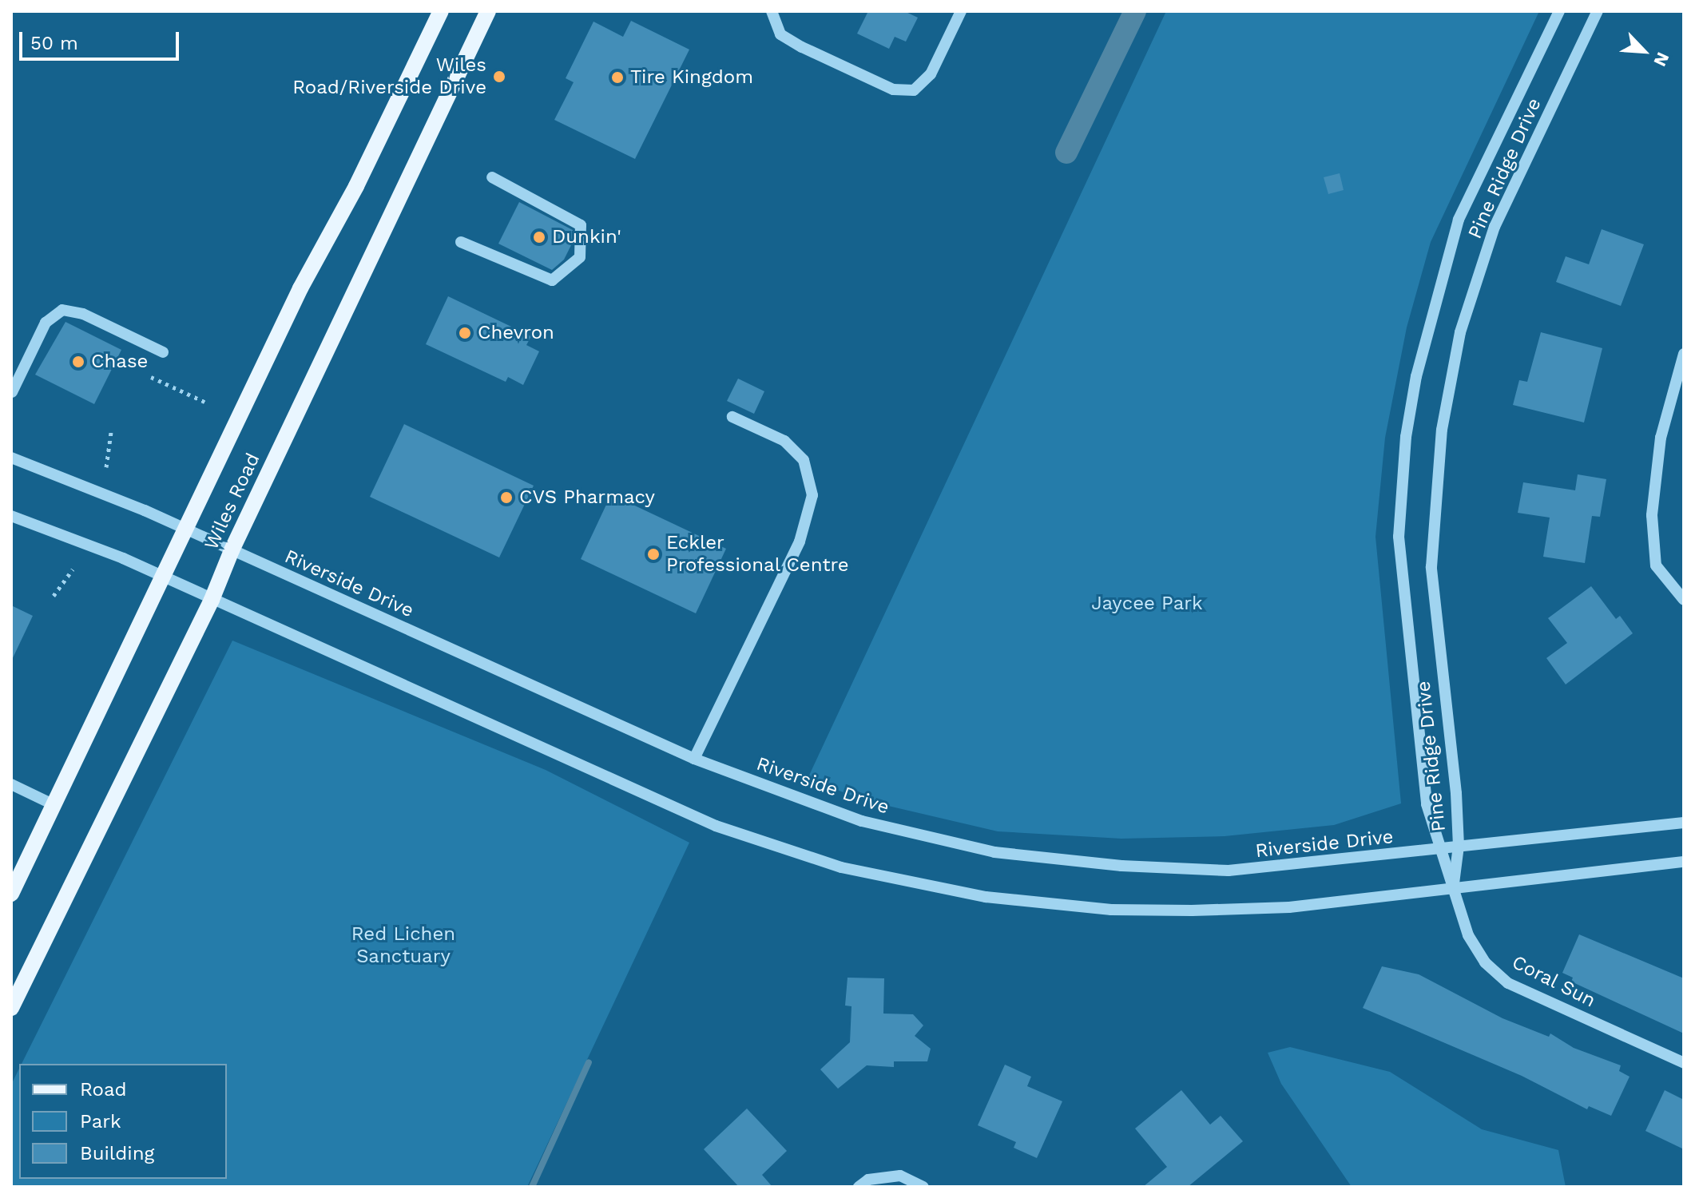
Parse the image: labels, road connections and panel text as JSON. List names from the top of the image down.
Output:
{
  "streets": {
    "main road": ["Wiles Road"],
    "street": ["Pine Ridge Drive", "Riverside Drive", "Coral Sun"]
  },
  "crossings": [
    ["Pine Ridge Drive", "Riverside Drive"],
    ["Pine Ridge Drive", "Coral Sun"],
    ["Wiles Road", "Riverside Drive"]
  ],
  "parks": ["Jaycee Park", "Red Lichen Sanctuary"],
  "places": [
    "Wiles Road/Riverside Drive",
    "Tire Kingdom",
    "Dunkin'",
    "Chevron",
    "Chase",
    "CVS Pharmacy",
    "Eckler Professional Centre"
  ],
  "legend": ["Road", "Park", "Building"],
  "scale_bar": "50 m",
  "north": "bottom right"
}
